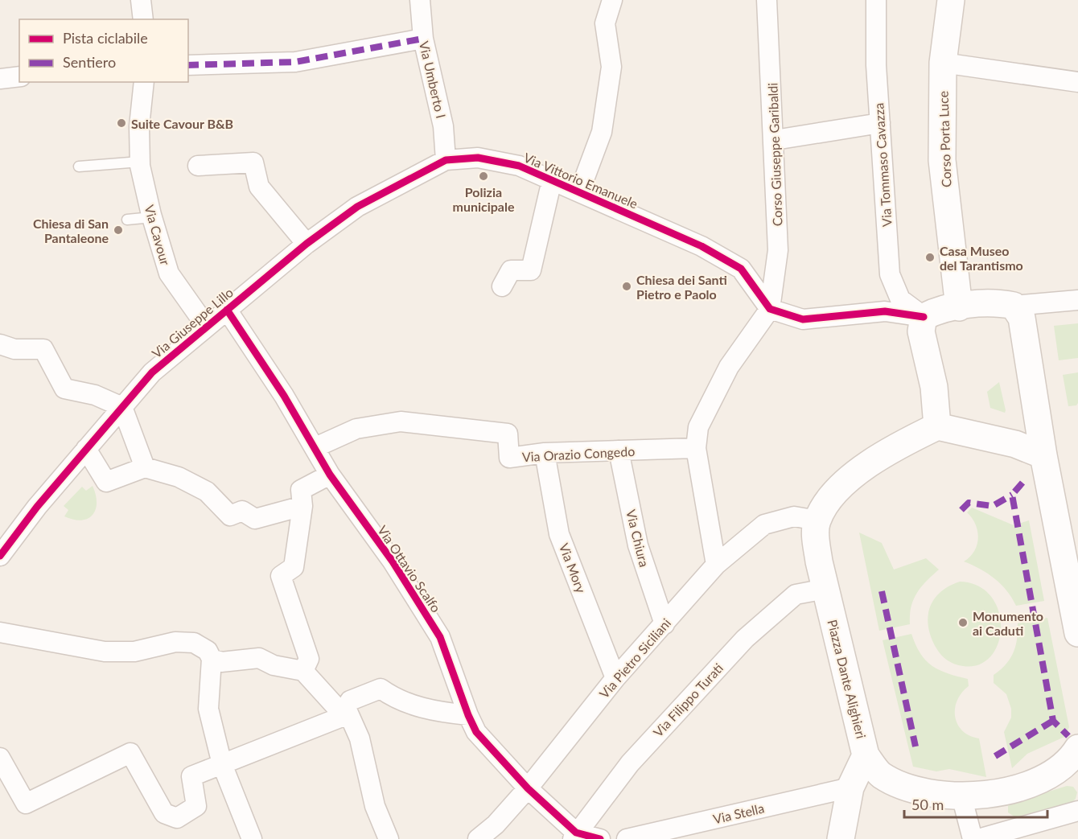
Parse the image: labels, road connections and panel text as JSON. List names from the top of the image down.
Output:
{
  "streets": {
    "main road": ["Corso Porta Luce", "Piazza Dante Alighieri"],
    "street": [
      "Via Umberto I",
      "Corso Giuseppe Garibaldi",
      "Via Tommaso Cavazza",
      "Via Vittorio Emanuele",
      "Via Cavour",
      "Via Giuseppe Lillo",
      "Via Orazio Congedo",
      "Via Chiura",
      "Via Mory",
      "Via Ottavio Scalfo",
      "Via Pietro Siciliani",
      "Via Filippo Turati",
      "Via Stella"
    ]
  },
  "crossings": [
    ["Via Umberto I", "Via Vittorio Emanuele"],
    ["Via Umberto I", "Via Giuseppe Lillo"],
    ["Corso Giuseppe Garibaldi", "Via Vittorio Emanuele"],
    ["Via Vittorio Emanuele", "Via Giuseppe Lillo"],
    ["Via Cavour", "Via Giuseppe Lillo"],
    ["Via Giuseppe Lillo", "Via Ottavio Scalfo"],
    ["Via Orazio Congedo", "Via Chiura"],
    ["Via Orazio Congedo", "Via Mory"],
    ["Via Orazio Congedo", "Via Ottavio Scalfo"],
    ["Via Chiura", "Via Pietro Siciliani"],
    ["Via Mory", "Via Pietro Siciliani"],
    ["Via Ottavio Scalfo", "Via Pietro Siciliani"],
    ["Via Ottavio Scalfo", "Via Filippo Turati"],
    ["Via Pietro Siciliani", "Piazza Dante Alighieri"],
    ["Piazza Dante Alighieri", "Via Filippo Turati"]
  ],
  "places": [
    "Suite Cavour B&B",
    "Polizia municipale",
    "Chiesa di San Pantaleone",
    "Casa Museo del Tarantismo",
    "Chiesa dei Santi Pietro e Paolo",
    "Monumento ai Caduti"
  ],
  "legend": ["Pista ciclabile", "Sentiero"],
  "scale_bar": "50 m"
}
